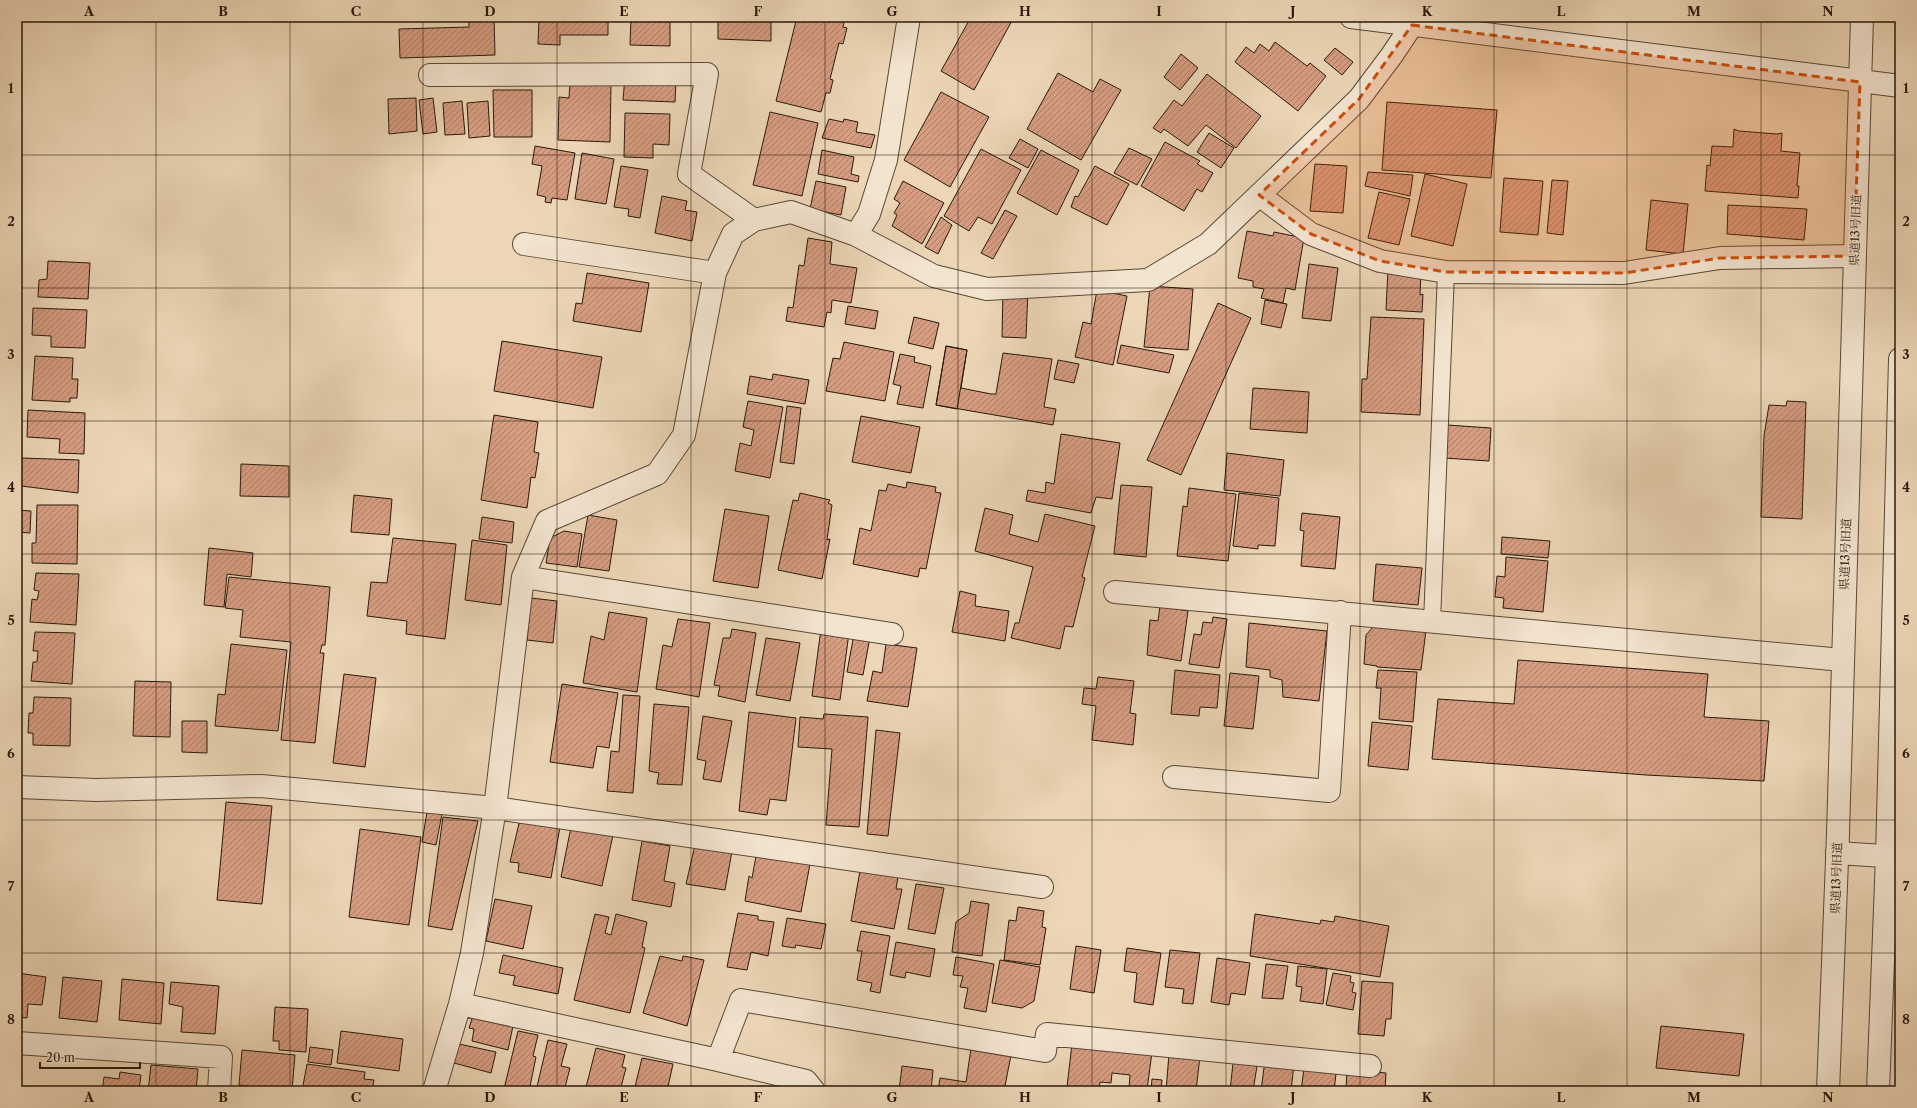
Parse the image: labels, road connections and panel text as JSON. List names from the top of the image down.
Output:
{
  "streets": {
    "street": ["県道13号旧道"]
  },
  "scale_bar": "20 m",
  "grid": {
    "columns": [
      "A",
      "B",
      "C",
      "D",
      "E",
      "F",
      "G",
      "H",
      "I",
      "J",
      "K",
      "L",
      "M",
      "N"
    ],
    "rows": [
      "1",
      "2",
      "3",
      "4",
      "5",
      "6",
      "7",
      "8"
    ]
  }
}
